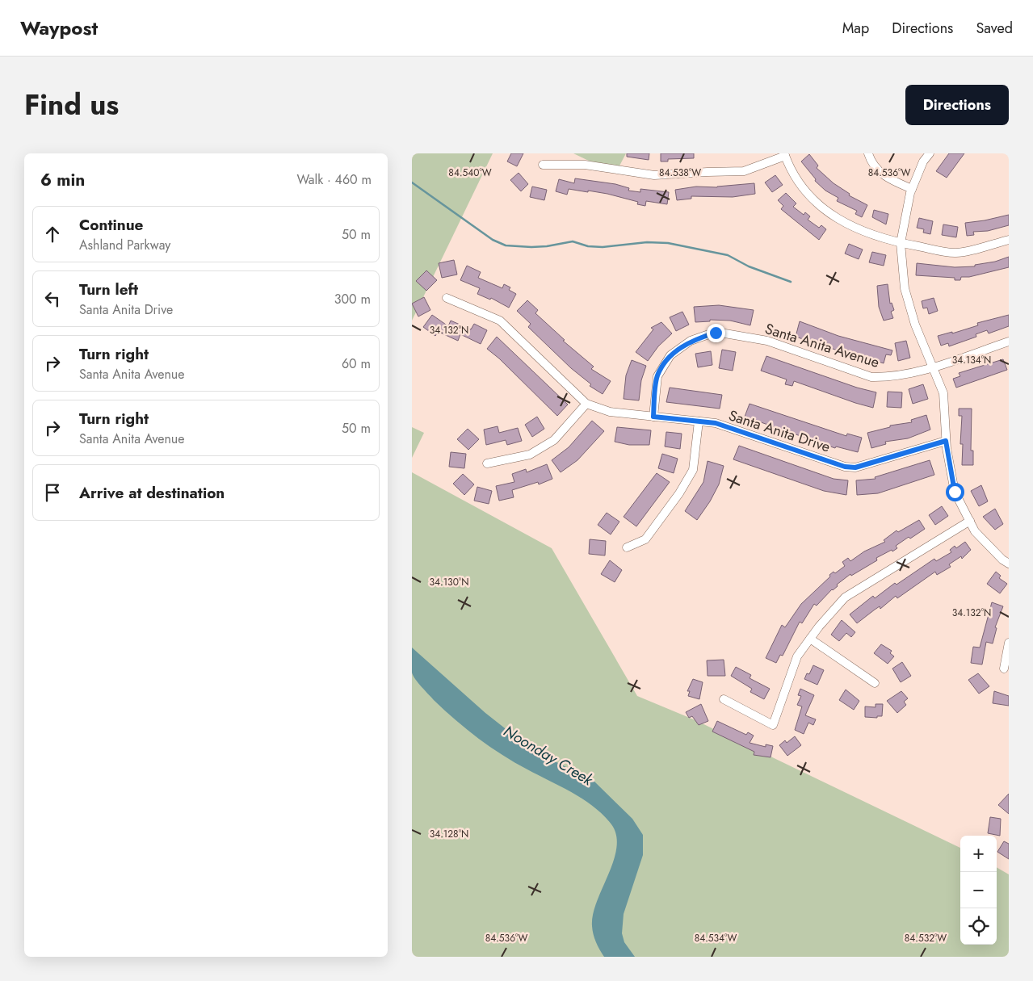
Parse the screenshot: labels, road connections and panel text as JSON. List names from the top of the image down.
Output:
{
  "streets": {
    "street": ["Santa Anita Avenue", "Santa Anita Drive"]
  },
  "crossings": [
    ["Santa Anita Avenue", "Santa Anita Drive"]
  ],
  "water": ["Noonday Creek"],
  "page": {
    "header": "Waypost",
    "nav": ["Map", "Directions", "Saved"],
    "title": "Find us",
    "buttons": "Directions",
    "heading": ["6 min", "Walk · 460 m"],
    "list": [
      ["Continue", "Ashland Parkway", "50 m"],
      ["Turn left", "Santa Anita Drive", "300 m"],
      ["Turn right", "Santa Anita Avenue", "60 m"],
      ["Turn right", "Santa Anita Avenue", "50 m"],
      "Arrive at destination"
    ],
    "map_buttons": ["+", "−"]
  },
  "coordinates": [
    "84.540°W",
    "84.538°W",
    "84.536°W",
    "34.132°N",
    "34.134°N",
    "34.130°N",
    "34.128°N",
    "84.534°W",
    "84.532°W"
  ]
}
